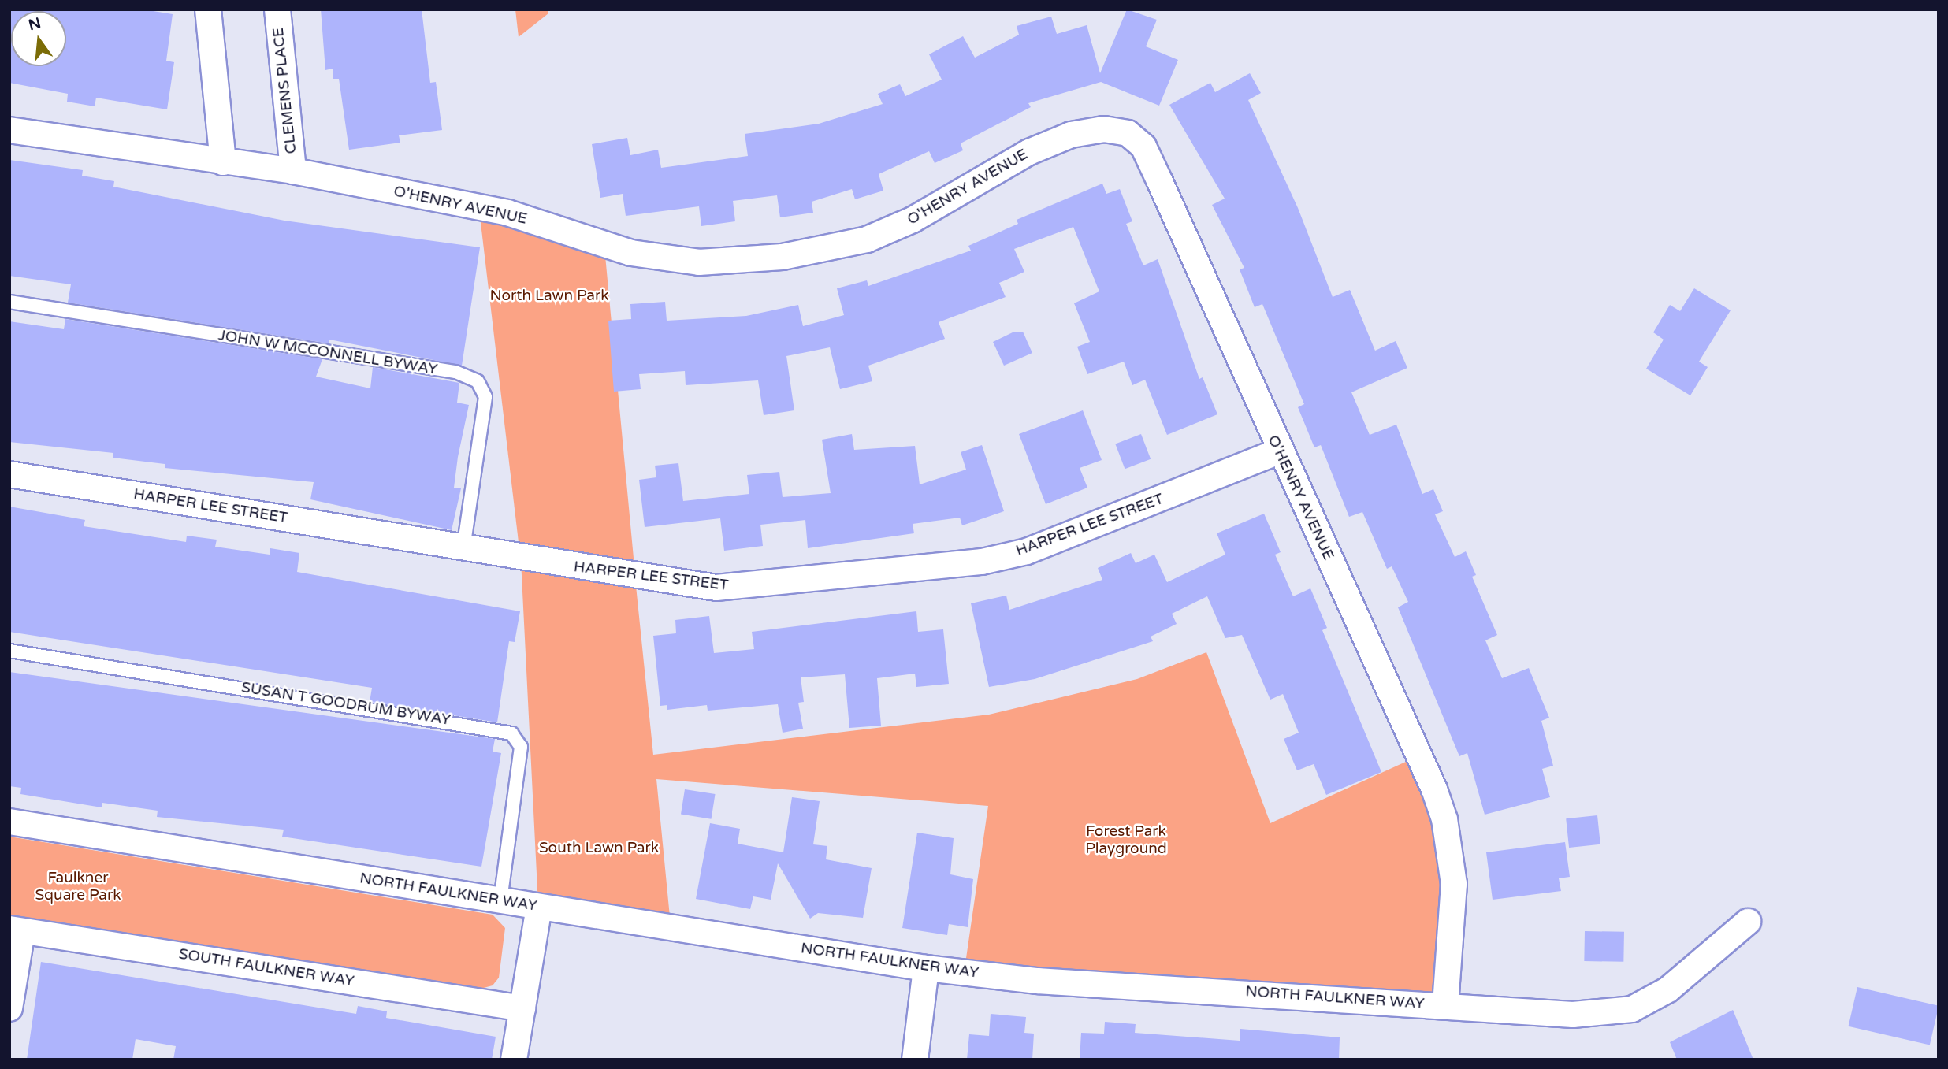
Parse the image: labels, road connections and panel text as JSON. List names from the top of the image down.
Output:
{
  "streets": {
    "street": [
      "CLEMENS PLACE",
      "O'HENRY AVENUE",
      "HARPER LEE STREET",
      "NORTH FAULKNER WAY",
      "SOUTH FAULKNER WAY"
    ],
    "lane": ["JOHN W MCCONNELL BYWAY", "SUSAN T GOODRUM BYWAY"]
  },
  "crossings": [
    ["CLEMENS PLACE", "O'HENRY AVENUE"],
    ["O'HENRY AVENUE", "HARPER LEE STREET"],
    ["O'HENRY AVENUE", "NORTH FAULKNER WAY"],
    ["JOHN W MCCONNELL BYWAY", "HARPER LEE STREET"],
    ["SUSAN T GOODRUM BYWAY", "NORTH FAULKNER WAY"]
  ],
  "parks": [
    "North Lawn Park",
    "Forest Park Playground",
    "South Lawn Park",
    "Faulkner Square Park"
  ],
  "north": "top"
}
